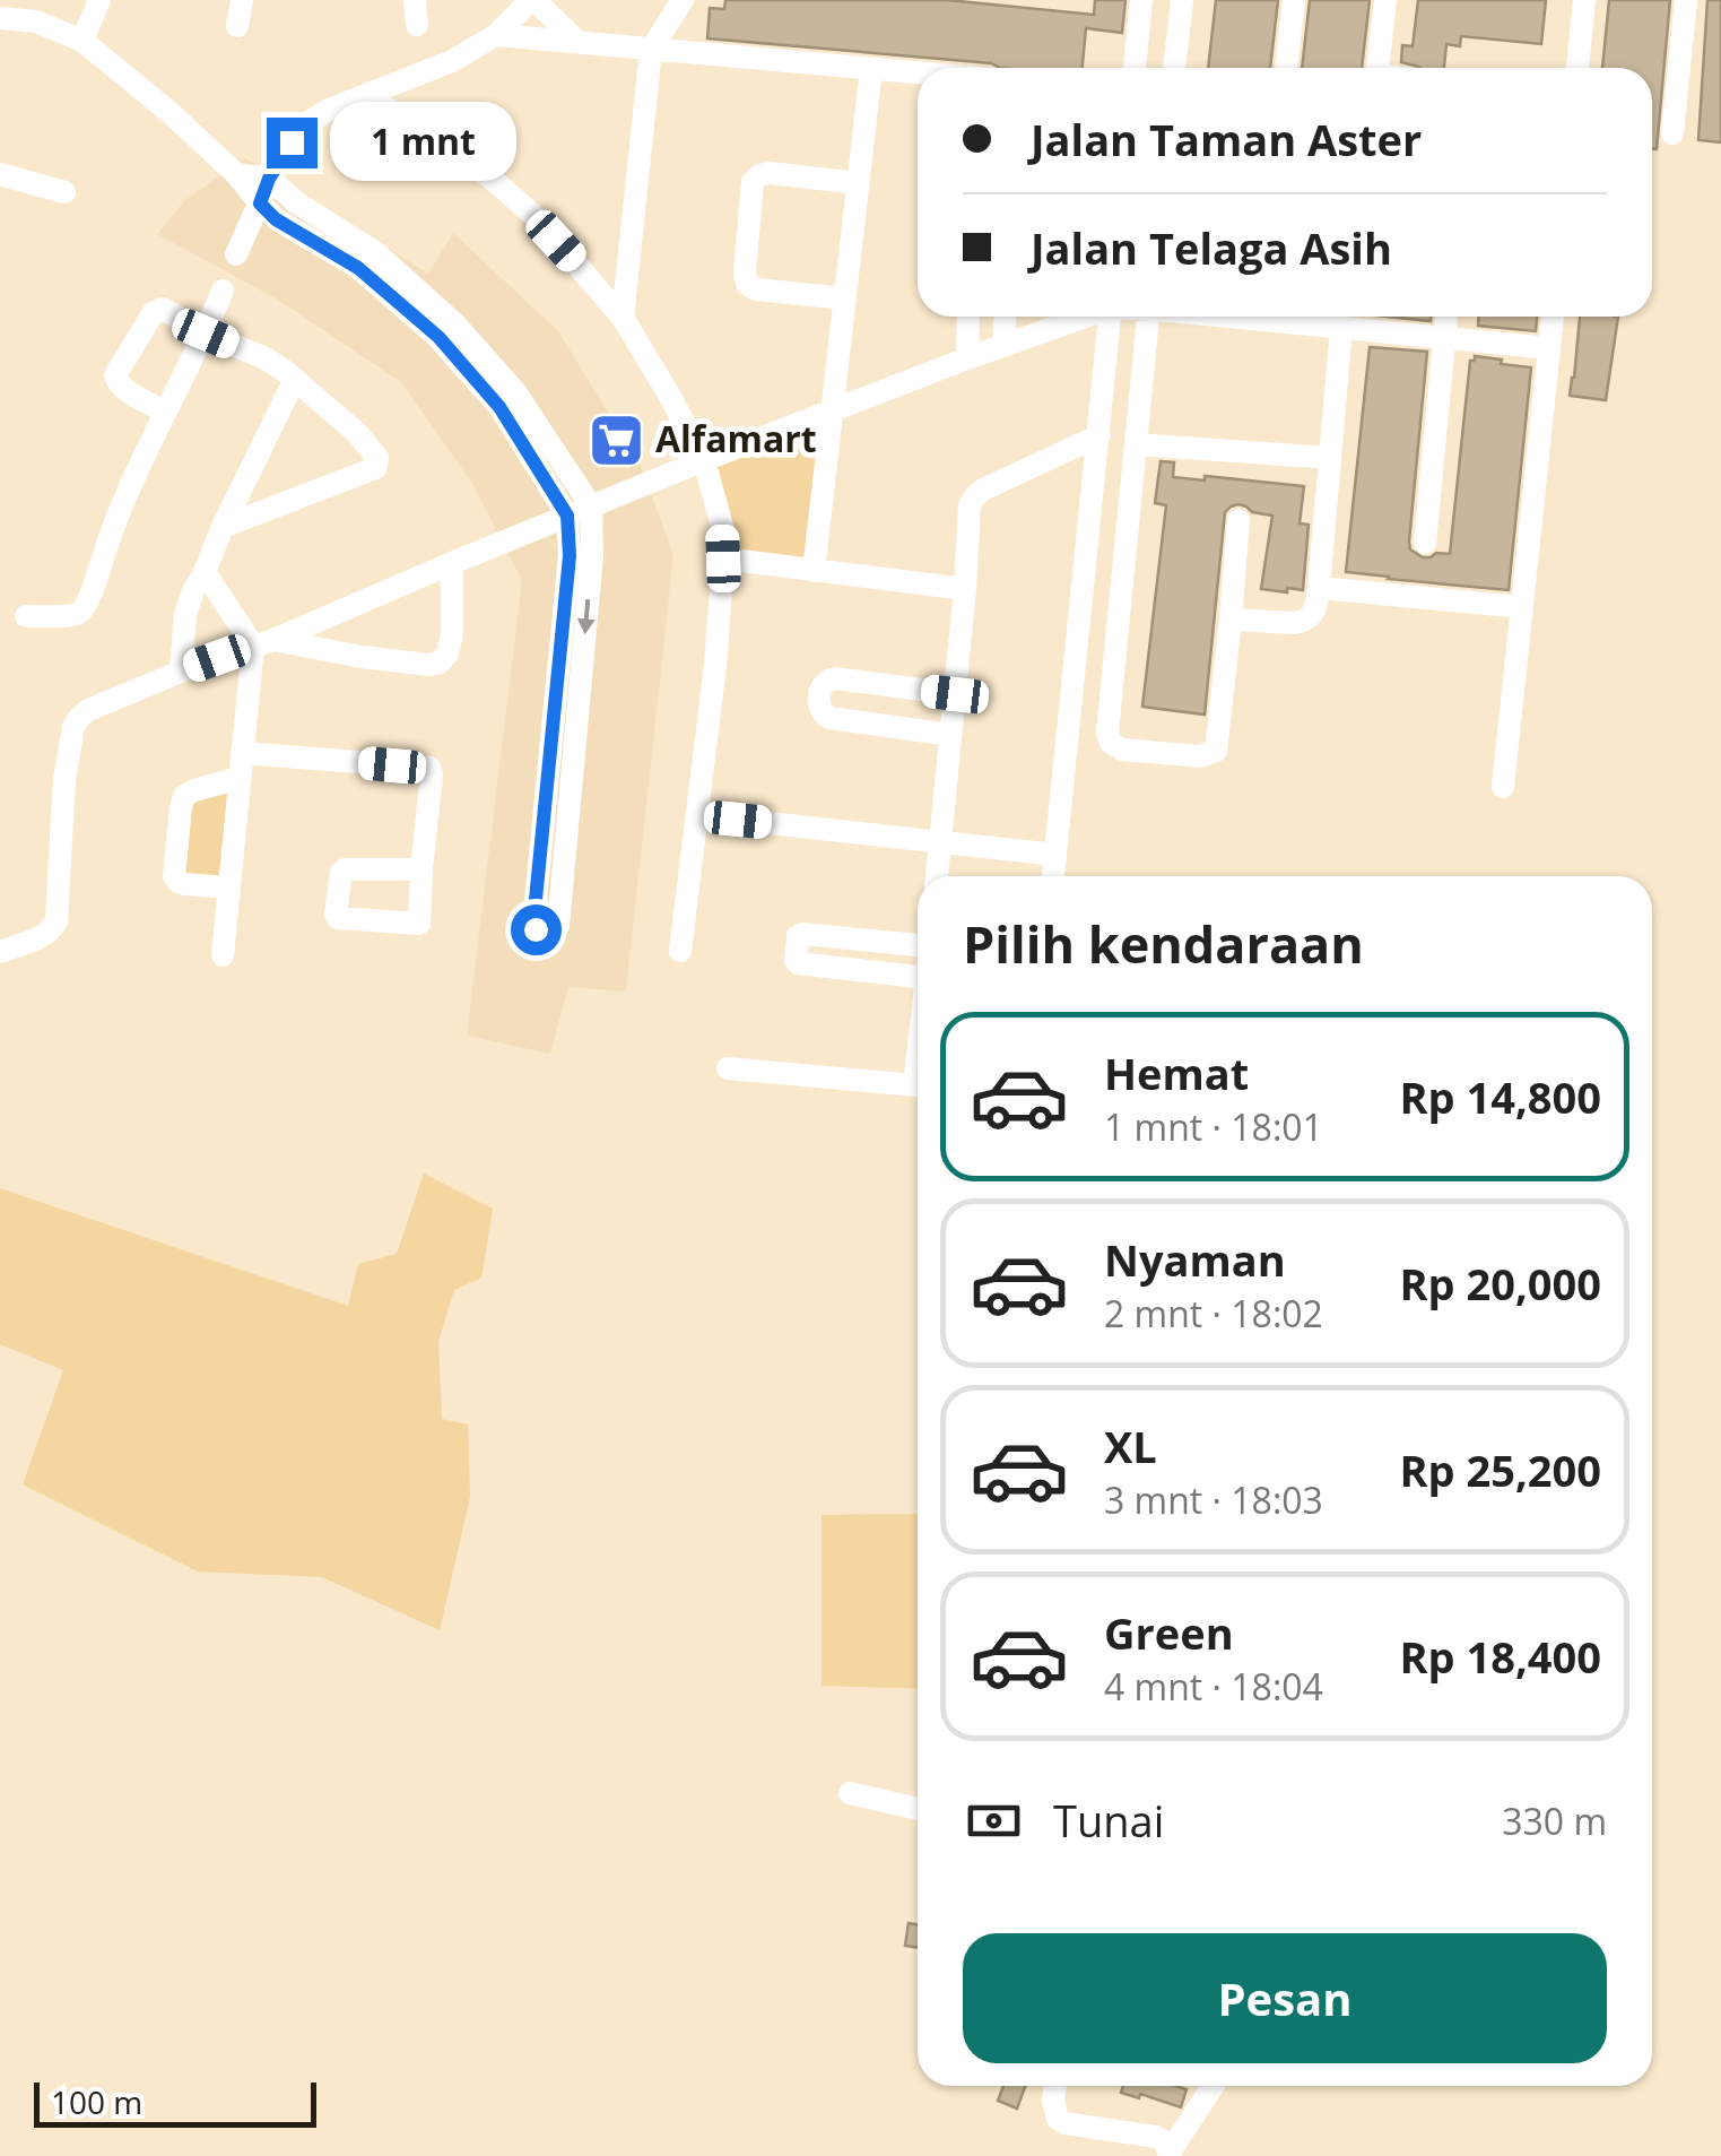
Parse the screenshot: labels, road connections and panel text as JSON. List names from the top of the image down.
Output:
{
  "places": {
    "supermarket": ["Alfamart"]
  },
  "scale_bar": "100 m",
  "page": {
    "banner": ["Jalan Taman Aster", "Jalan Telaga Asih"],
    "bubble": "1 mnt",
    "heading": "Pilih kendaraan",
    "list": [
      {
        "name": "Hemat",
        "note": "1 mnt · 18:01",
        "value": "Rp 14,800"
      },
      {
        "name": "Nyaman",
        "note": "2 mnt · 18:02",
        "value": "Rp 20,000"
      },
      {
        "name": "XL",
        "note": "3 mnt · 18:03",
        "value": "Rp 25,200"
      },
      {
        "name": "Green",
        "note": "4 mnt · 18:04",
        "value": "Rp 18,400"
      }
    ],
    "pay": ["Tunai", "330 m"],
    "buttons": "Pesan",
    "scale": "100 m"
  }
}
